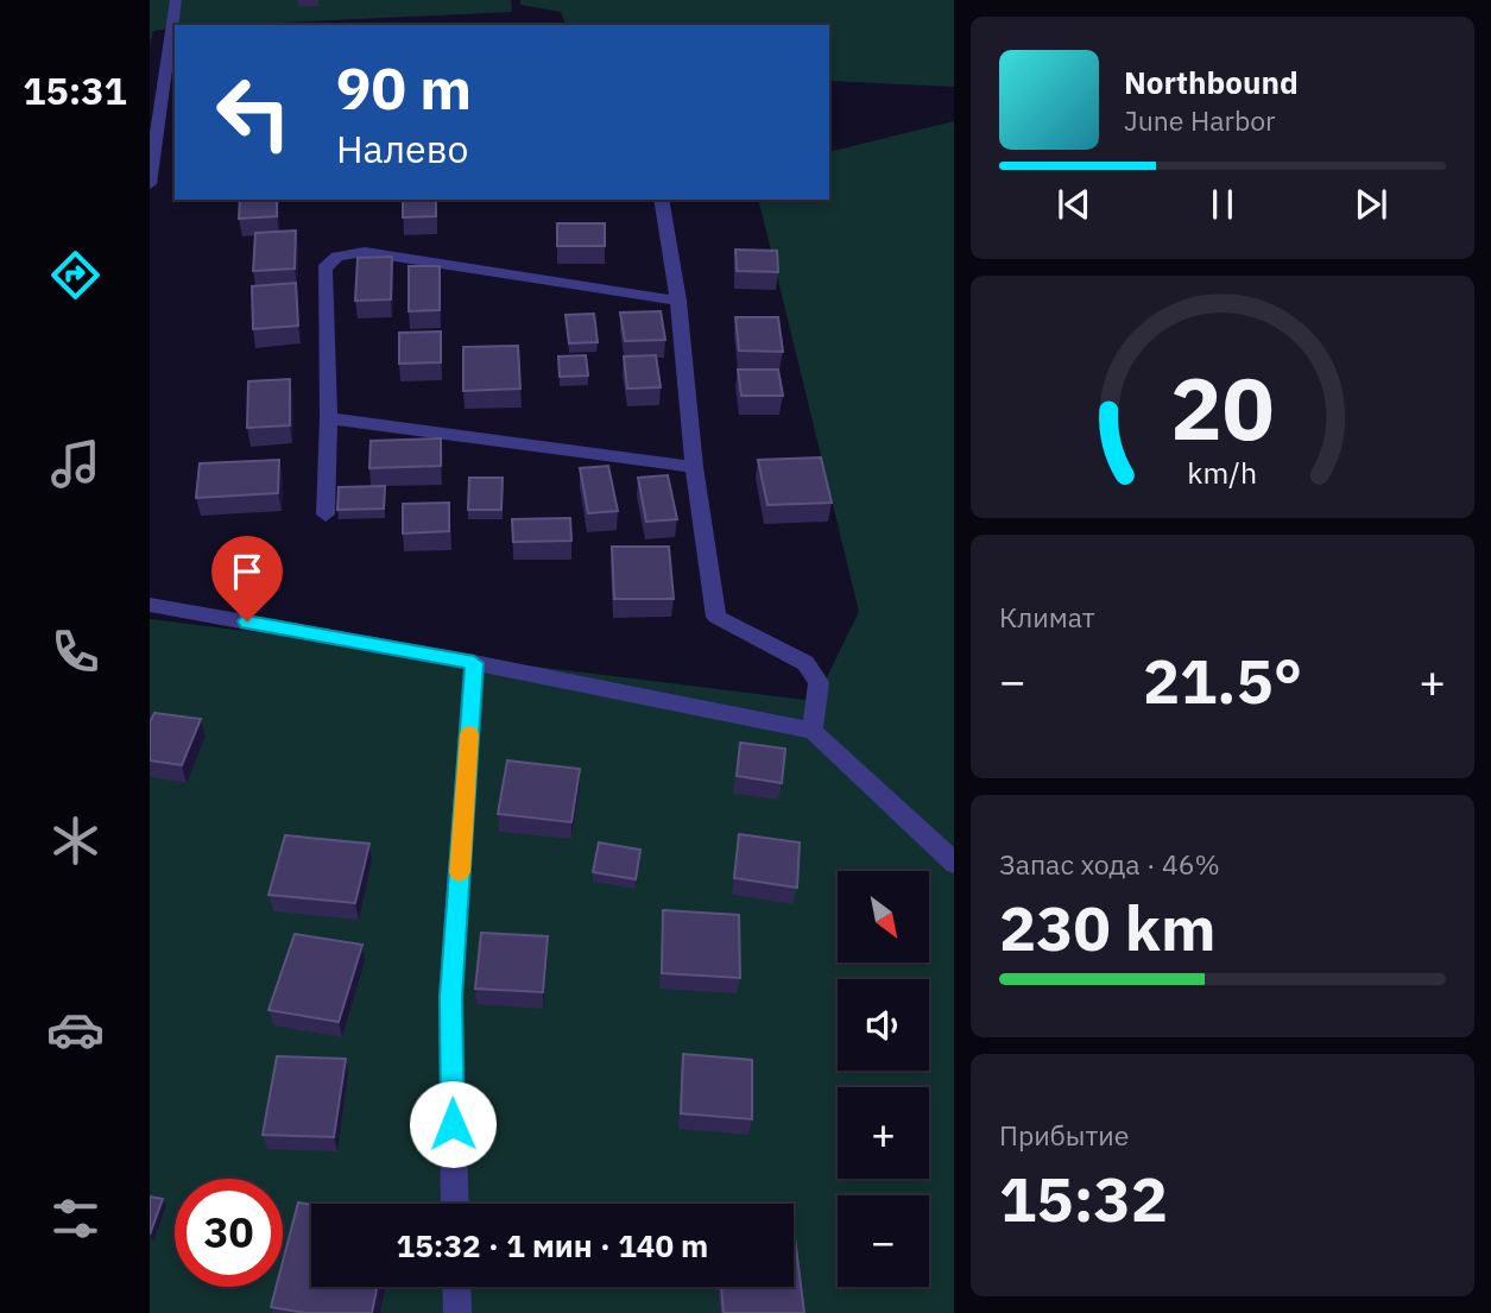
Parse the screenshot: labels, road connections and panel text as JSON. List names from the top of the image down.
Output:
{
  "north": "bottom right",
  "page": {
    "tabs": "15:31",
    "turn": ["90 m", "Налево"],
    "song": ["Northbound", "June Harbor"],
    "tile": [
      "Климат",
      ["Запас хода · 46%", "230 km"],
      ["Прибытие", "15:32"]
    ],
    "heat": ["−", "21.5°", "+"],
    "map_buttons": ["+", "−"],
    "limit": "30",
    "trip": "15:32 · 1 мин · 140 m",
    "gauge": ["20", "km/h"]
  }
}
